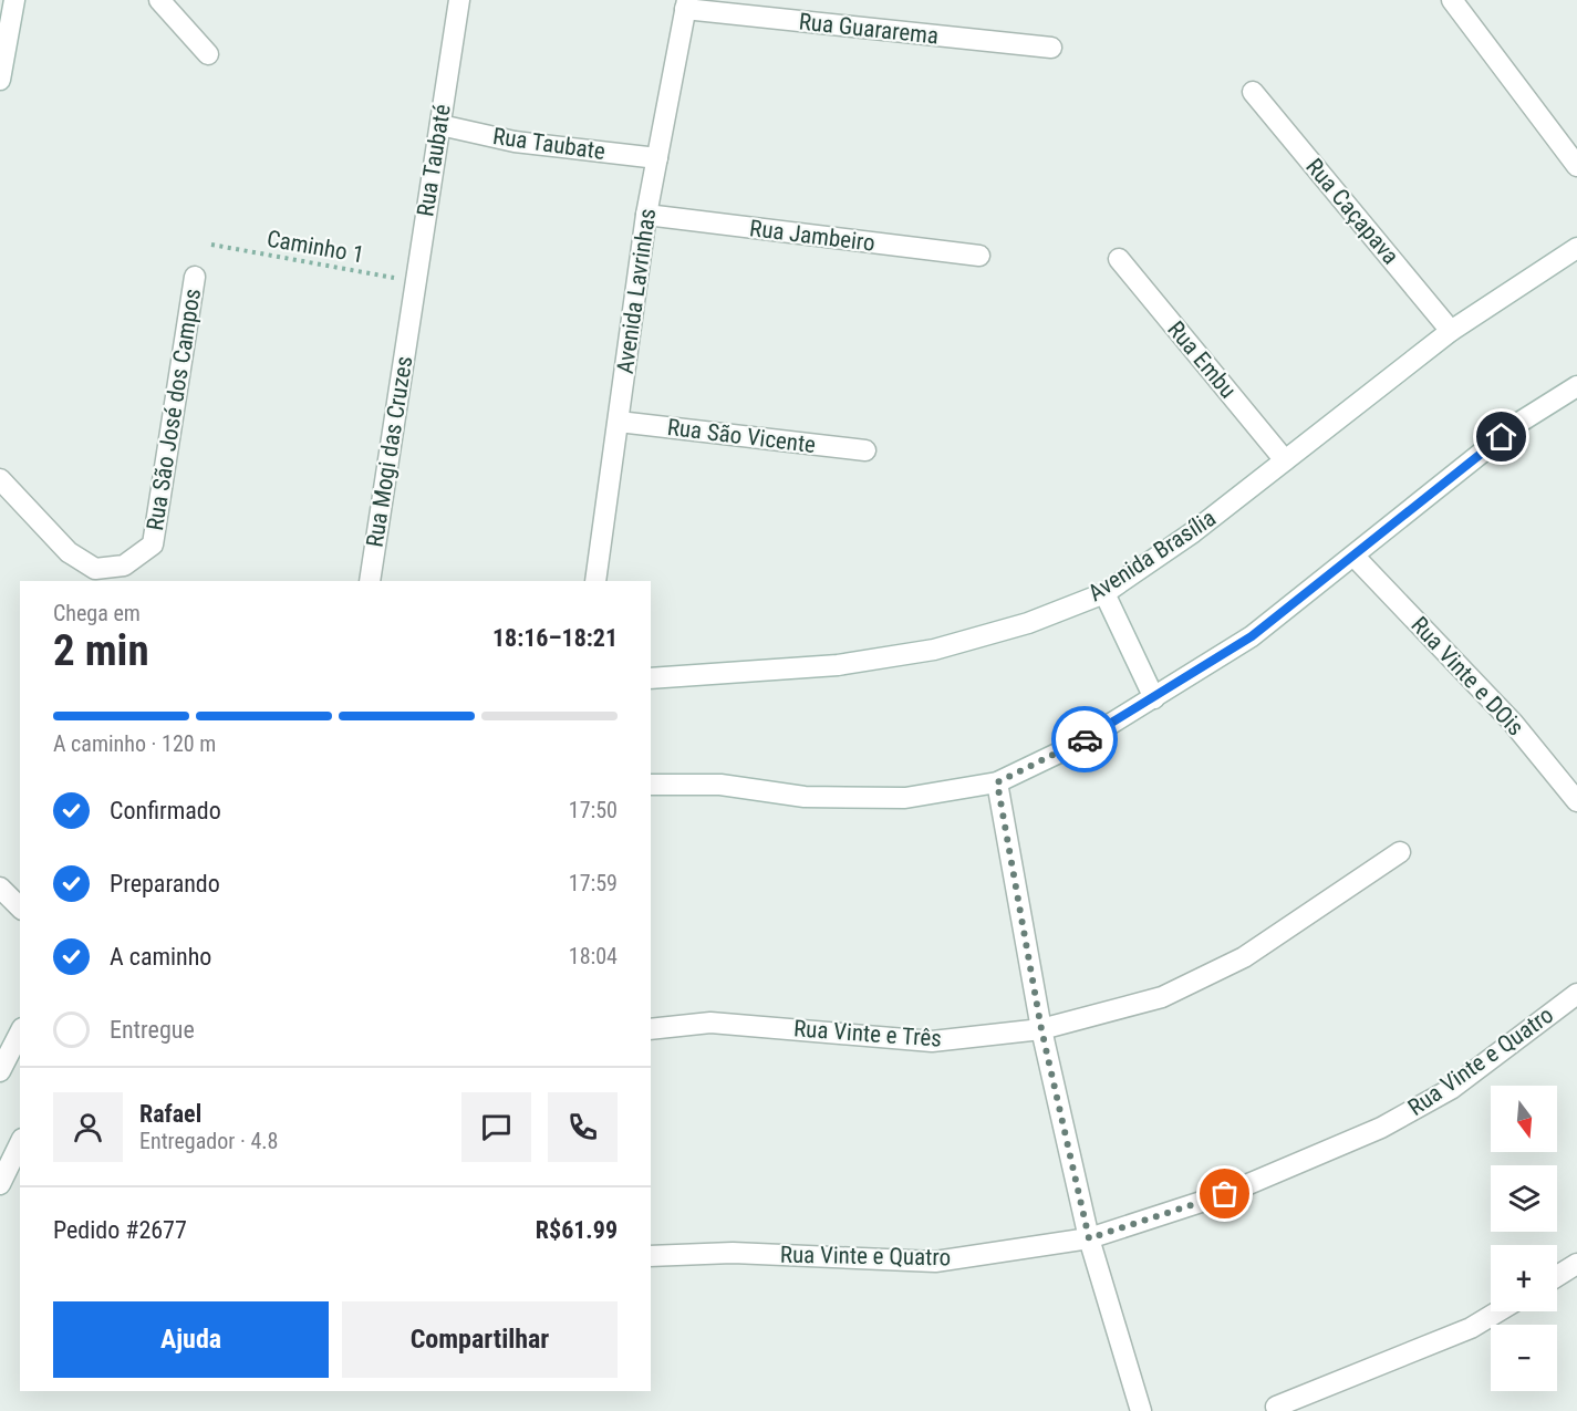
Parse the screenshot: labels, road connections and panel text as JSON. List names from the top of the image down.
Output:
{
  "streets": {
    "street": [
      "Rua Guararema",
      "Rua Taubate",
      "Rua Taubaté",
      "Rua Caçapava",
      "Rua Jambeiro",
      "Avenida Lavrinhas",
      "Rua Embu",
      "Rua São José dos Campos",
      "Rua São Vicente",
      "Rua Mogi das Cruzes",
      "Avenida Brasília",
      "Rua Vinte e DOis",
      "Rua Vinte e Três",
      "Rua Vinte e Quatro"
    ],
    "path": ["Caminho 1"]
  },
  "crossings": [
    ["Rua Guararema", "Avenida Lavrinhas"],
    ["Rua Taubate", "Rua Taubaté"],
    ["Rua Taubate", "Avenida Lavrinhas"],
    ["Rua Taubaté", "Caminho 1"],
    ["Rua Taubaté", "Rua Mogi das Cruzes"],
    ["Rua Caçapava", "Avenida Brasília"],
    ["Rua Jambeiro", "Avenida Lavrinhas"],
    ["Avenida Lavrinhas", "Rua São Vicente"],
    ["Rua Embu", "Avenida Brasília"]
  ],
  "north": "bottom",
  "page": {
    "heading": ["2 min", "Chega em", "18:16–18:21"],
    "panel": [
      "Rafael",
      "Entregador · 4.8",
      "Pedido #2677",
      "R$61.99"
    ],
    "bar": "A caminho · 120 m",
    "list": [
      ["Confirmado", "17:50"],
      ["Preparando", "17:59"],
      ["A caminho", "18:04"],
      "Entregue"
    ],
    "map_buttons": ["+", "−"],
    "buttons": ["Ajuda", "Compartilhar"]
  }
}
